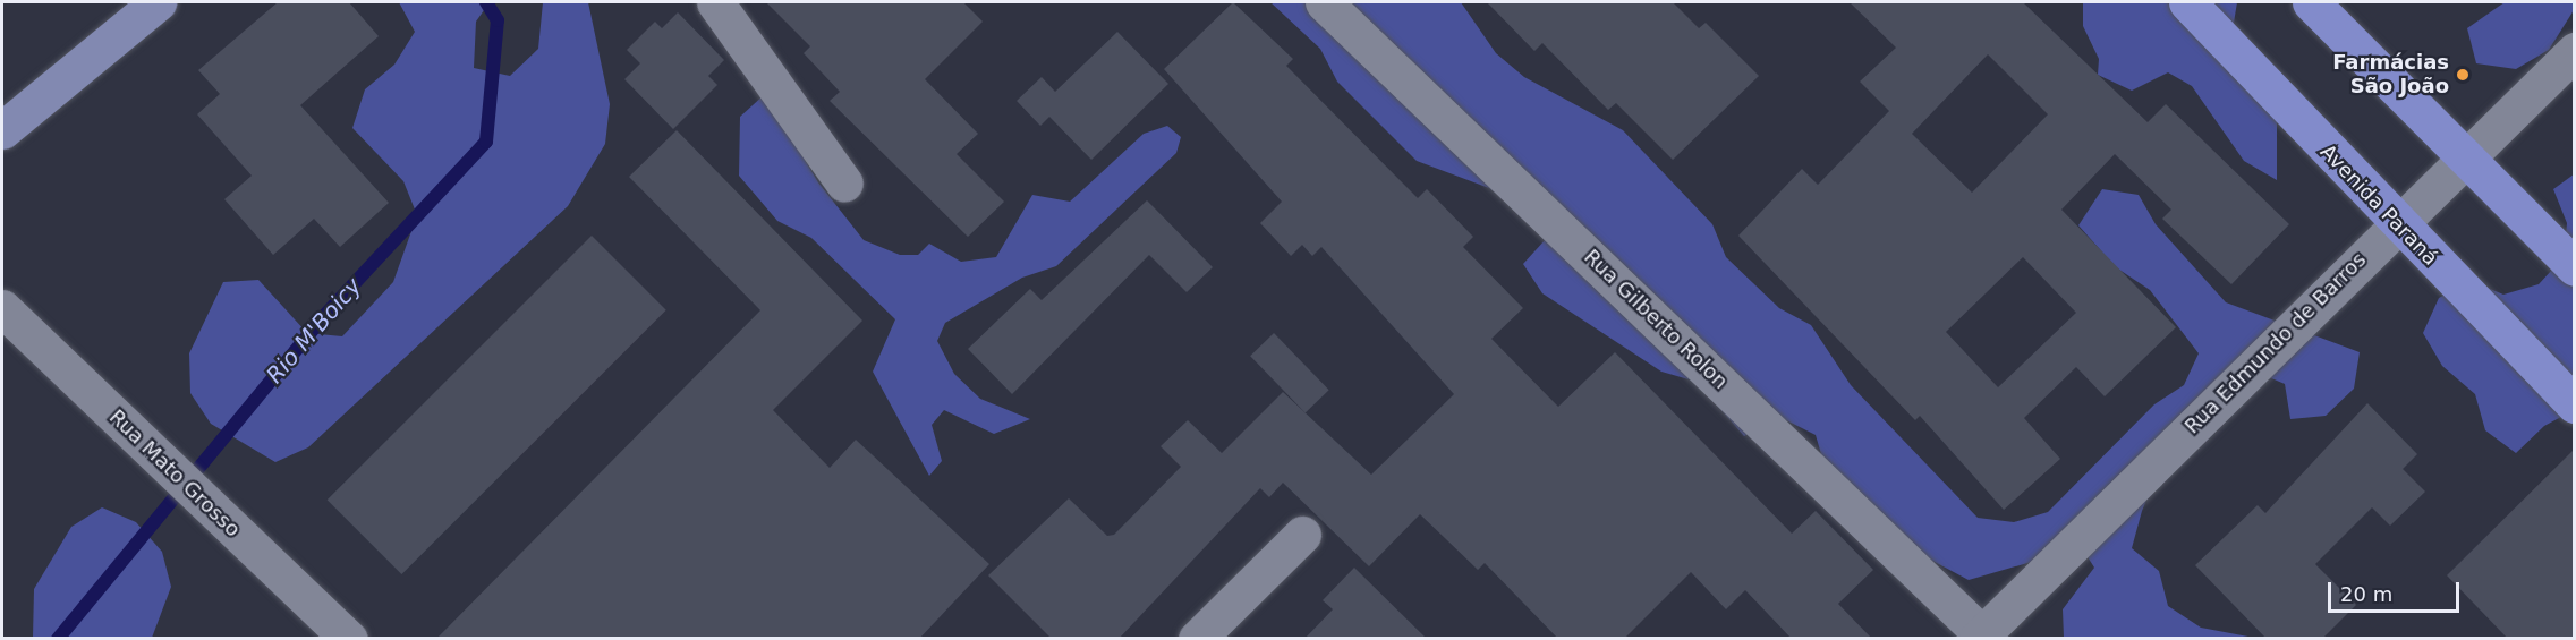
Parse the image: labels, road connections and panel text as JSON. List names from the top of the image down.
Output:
{
  "streets": {
    "main road": ["Avenida Paraná"],
    "street": ["Rua Gilberto Rolon", "Rua Edmundo de Barros", "Rua Mato Grosso"]
  },
  "crossings": [
    ["Avenida Paraná", "Rua Edmundo de Barros"],
    ["Rua Gilberto Rolon", "Rua Edmundo de Barros"]
  ],
  "water": ["Rio M'Boicy"],
  "places": ["Farmácias São João"],
  "scale_bar": "20 m"
}
